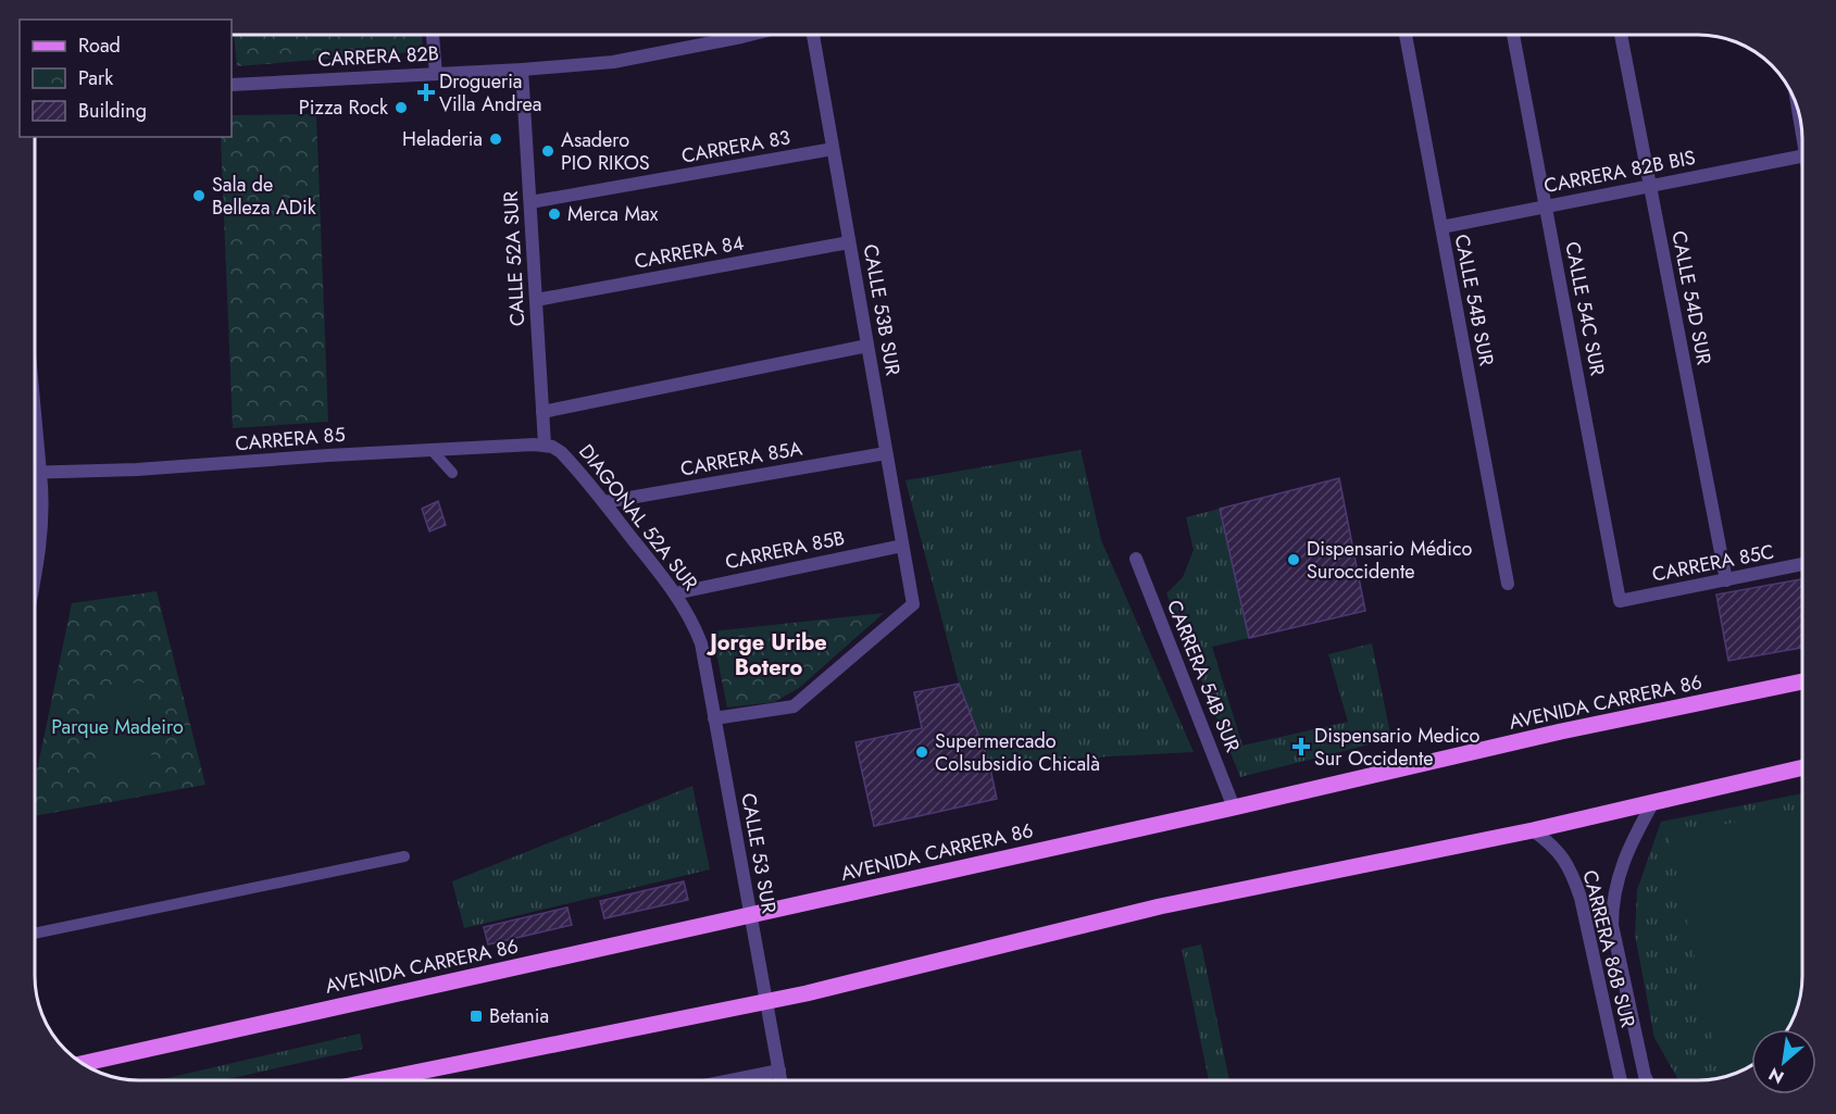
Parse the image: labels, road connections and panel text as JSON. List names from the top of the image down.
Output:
{
  "streets": {
    "main road": ["AVENIDA CARRERA 86"],
    "street": [
      "CARRERA 82B",
      "CARRERA 83",
      "CARRERA 82B BIS",
      "CARRERA 84",
      "CALLE 52A SUR",
      "CALLE 54D SUR",
      "CALLE 54B SUR",
      "CALLE 54C SUR",
      "CALLE 53B SUR",
      "CARRERA 85",
      "CARRERA 85A",
      "DIAGONAL 52A SUR",
      "CARRERA 85B",
      "CARRERA 85C",
      "CARRERA 54B SUR",
      "CALLE 53 SUR",
      "CARRERA 86B SUR"
    ]
  },
  "crossings": [
    ["CARRERA 82B", "CALLE 52A SUR"],
    ["CARRERA 83", "CALLE 52A SUR"],
    ["CARRERA 83", "CALLE 53B SUR"],
    ["CARRERA 82B BIS", "CALLE 54D SUR"],
    ["CARRERA 82B BIS", "CALLE 54B SUR"],
    ["CARRERA 82B BIS", "CALLE 54C SUR"],
    ["CARRERA 84", "CALLE 52A SUR"],
    ["CARRERA 84", "CALLE 53B SUR"],
    ["CALLE 52A SUR", "CARRERA 85"],
    ["CALLE 52A SUR", "DIAGONAL 52A SUR"],
    ["CALLE 54D SUR", "CARRERA 85C"],
    ["CALLE 54C SUR", "CARRERA 85C"],
    ["CALLE 53B SUR", "CARRERA 85A"],
    ["CALLE 53B SUR", "CARRERA 85B"],
    ["CALLE 53B SUR", "CALLE 53 SUR"],
    ["CARRERA 85", "DIAGONAL 52A SUR"],
    ["CARRERA 85A", "DIAGONAL 52A SUR"],
    ["DIAGONAL 52A SUR", "CARRERA 85B"],
    ["DIAGONAL 52A SUR", "CALLE 53 SUR"],
    ["CARRERA 54B SUR", "AVENIDA CARRERA 86"],
    ["AVENIDA CARRERA 86", "CALLE 53 SUR"]
  ],
  "districts": ["Jorge Uribe Botero"],
  "parks": ["Parque Madeiro"],
  "places": {
    "health": ["Drogueria Villa Andrea", "Dispensario Medico Sur Occidente"],
    "other": [
      "Pizza Rock",
      "Heladeria",
      "Asadero PIO RIKOS",
      "Sala de Belleza ADik",
      "Merca Max",
      "Dispensario Médico Suroccidente",
      "Supermercado Colsubsidio Chicalà"
    ],
    "transit": ["Betania"]
  },
  "legend": ["Road", "Park", "Building"],
  "north": "bottom left"
}
